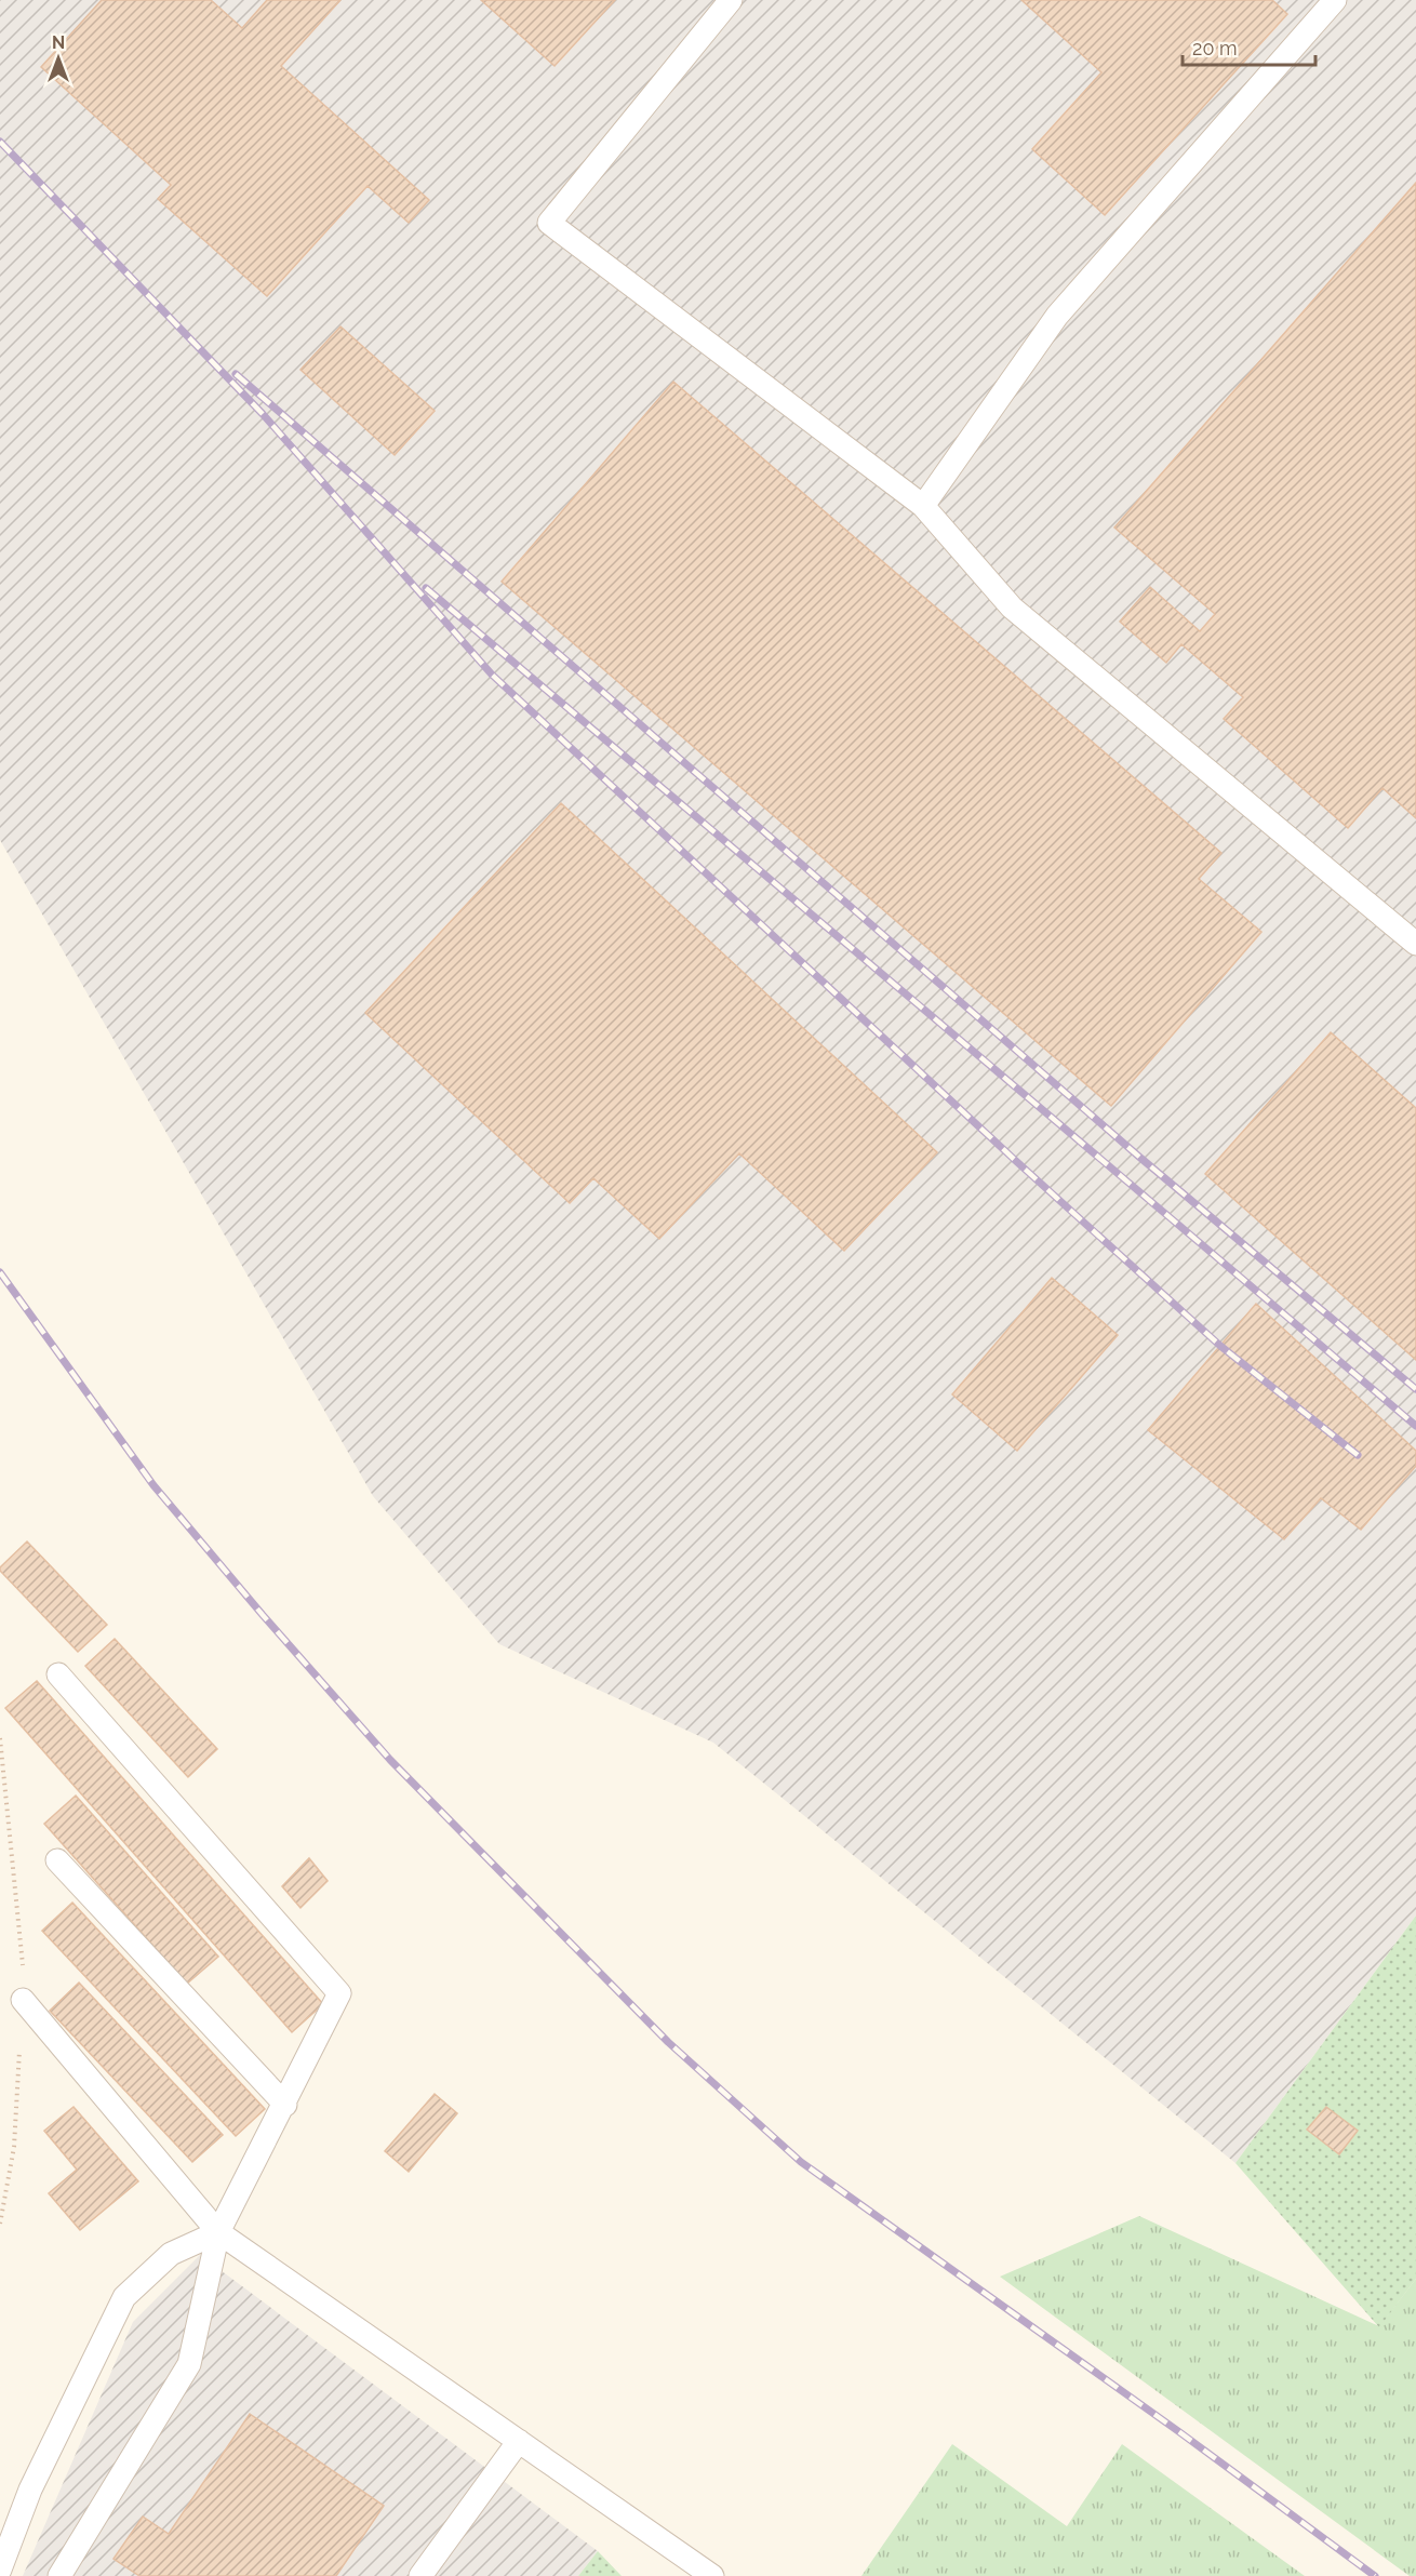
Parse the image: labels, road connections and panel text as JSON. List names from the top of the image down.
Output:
{
  "scale_bar": "20 m",
  "north": "top"
}
